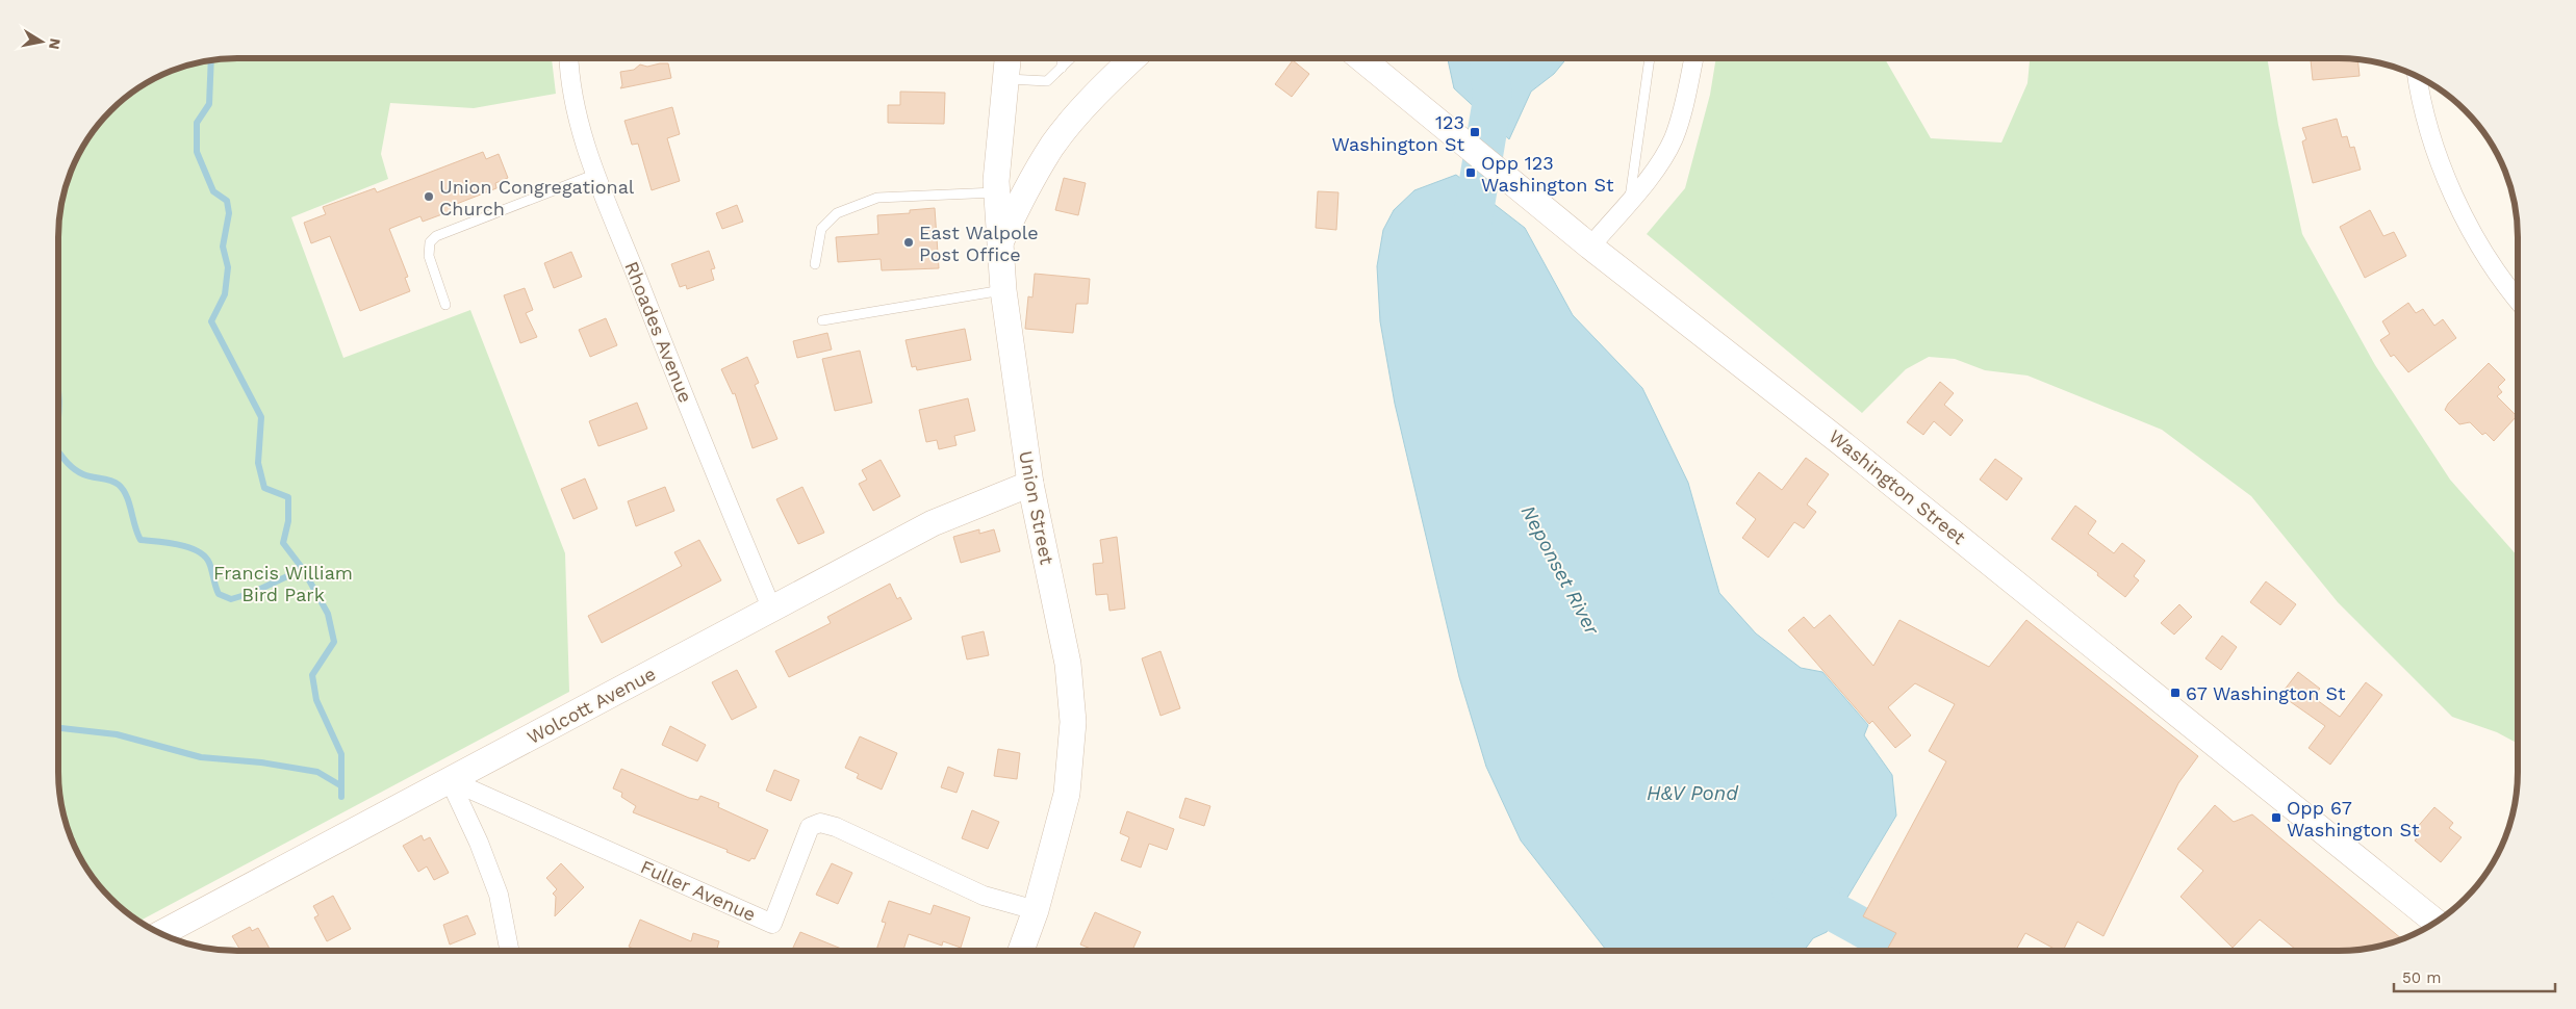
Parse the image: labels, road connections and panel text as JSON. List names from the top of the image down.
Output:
{
  "streets": {
    "main road": ["Washington Street", "Union Street", "Wolcott Avenue"],
    "street": ["Rhoades Avenue", "Fuller Avenue"]
  },
  "crossings": [
    ["Rhoades Avenue", "Wolcott Avenue"],
    ["Union Street", "Wolcott Avenue"],
    ["Union Street", "Fuller Avenue"],
    ["Wolcott Avenue", "Fuller Avenue"]
  ],
  "water": ["Neponset River", "H&V Pond"],
  "parks": ["Francis William Bird Park"],
  "places": {
    "transit": [
      "123 Washington St",
      "Opp 123 Washington St",
      "67 Washington St",
      "Opp 67 Washington St"
    ],
    "other": ["Union Congregational Church", "East Walpole Post Office"]
  },
  "scale_bar": "50 m",
  "north": "right"
}
